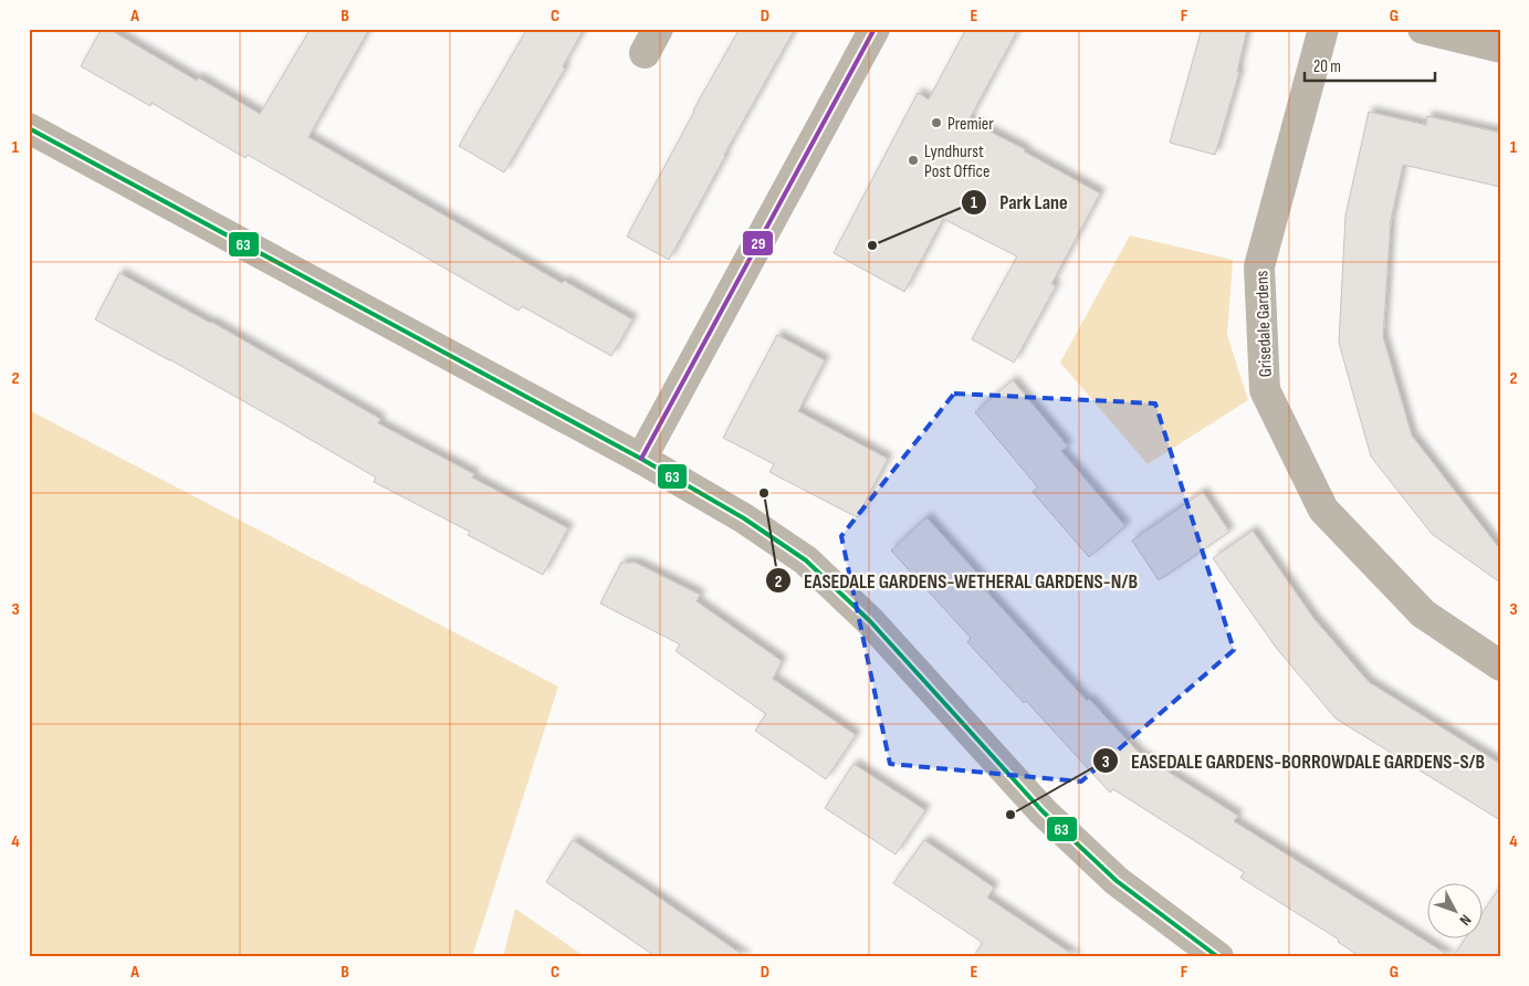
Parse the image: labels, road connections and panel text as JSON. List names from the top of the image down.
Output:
{
  "streets": {
    "street": ["Grisedale Gardens"]
  },
  "places": [
    "Premier",
    "Lyndhurst Post Office",
    "Park Lane",
    "EASEDALE GARDENS-WETHERAL GARDENS-N/B",
    "EASEDALE GARDENS-BORROWDALE GARDENS-S/B"
  ],
  "lines": ["transit line 29", "transit line 63"],
  "scale_bar": "20 m",
  "north": "bottom right",
  "grid": {
    "columns": [
      "A",
      "B",
      "C",
      "D",
      "E",
      "F",
      "G"
    ],
    "rows": [
      "1",
      "2",
      "3",
      "4"
    ]
  }
}
